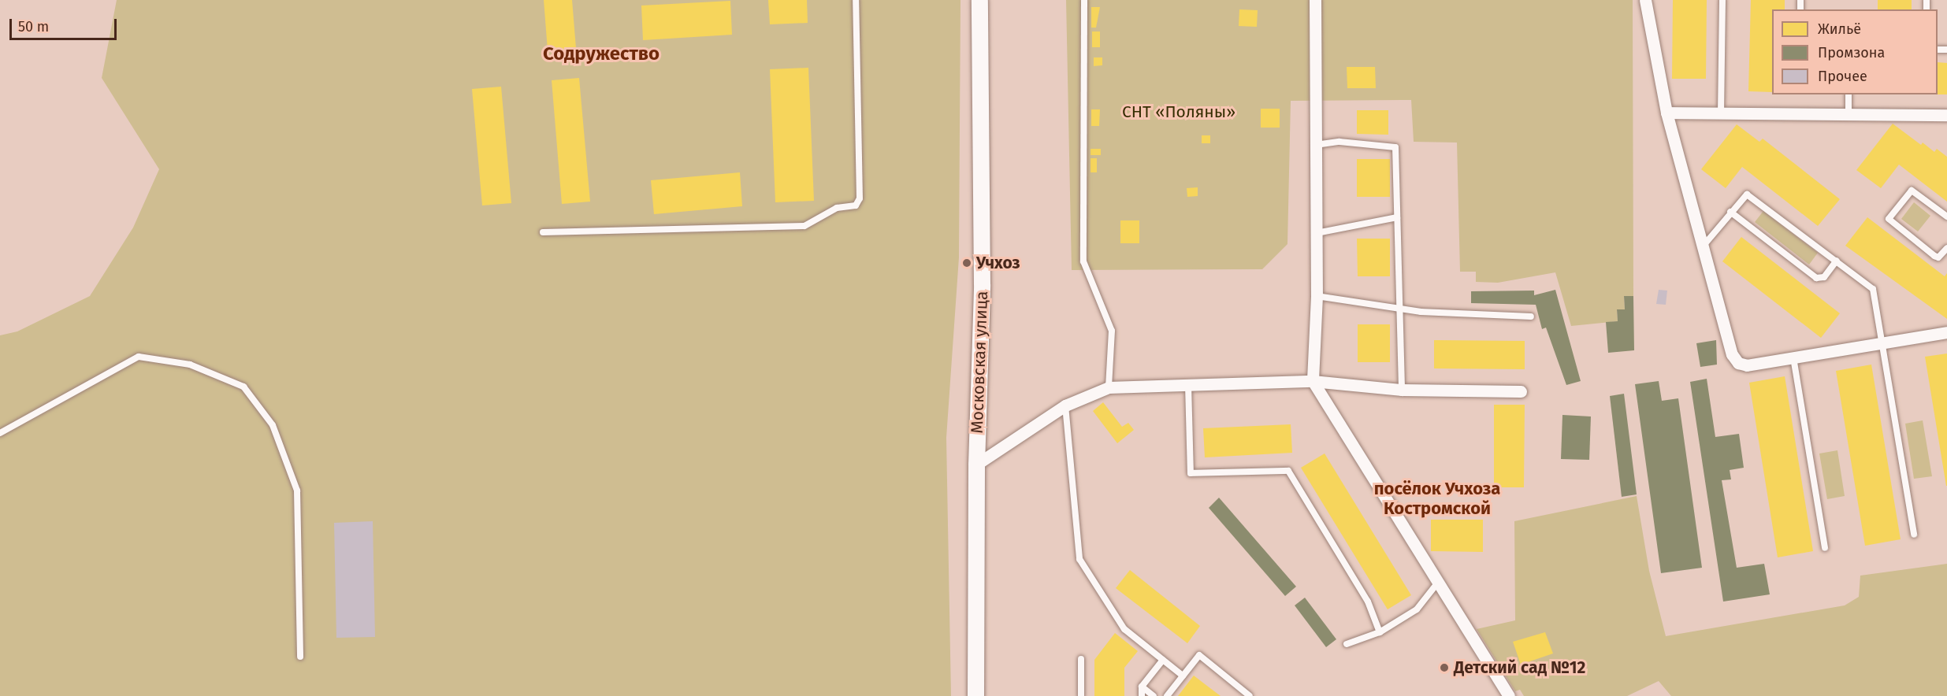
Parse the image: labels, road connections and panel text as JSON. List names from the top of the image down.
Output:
{
  "streets": {
    "main road": ["Московская улица"]
  },
  "districts": ["Содружество", "посёлок Учхоза Костромской"],
  "parks": ["СНТ «Поляны»"],
  "places": ["Учхоз", "Детский сад №12"],
  "legend": ["Жильё", "Промзона", "Прочее"],
  "scale_bar": "50 m"
}
